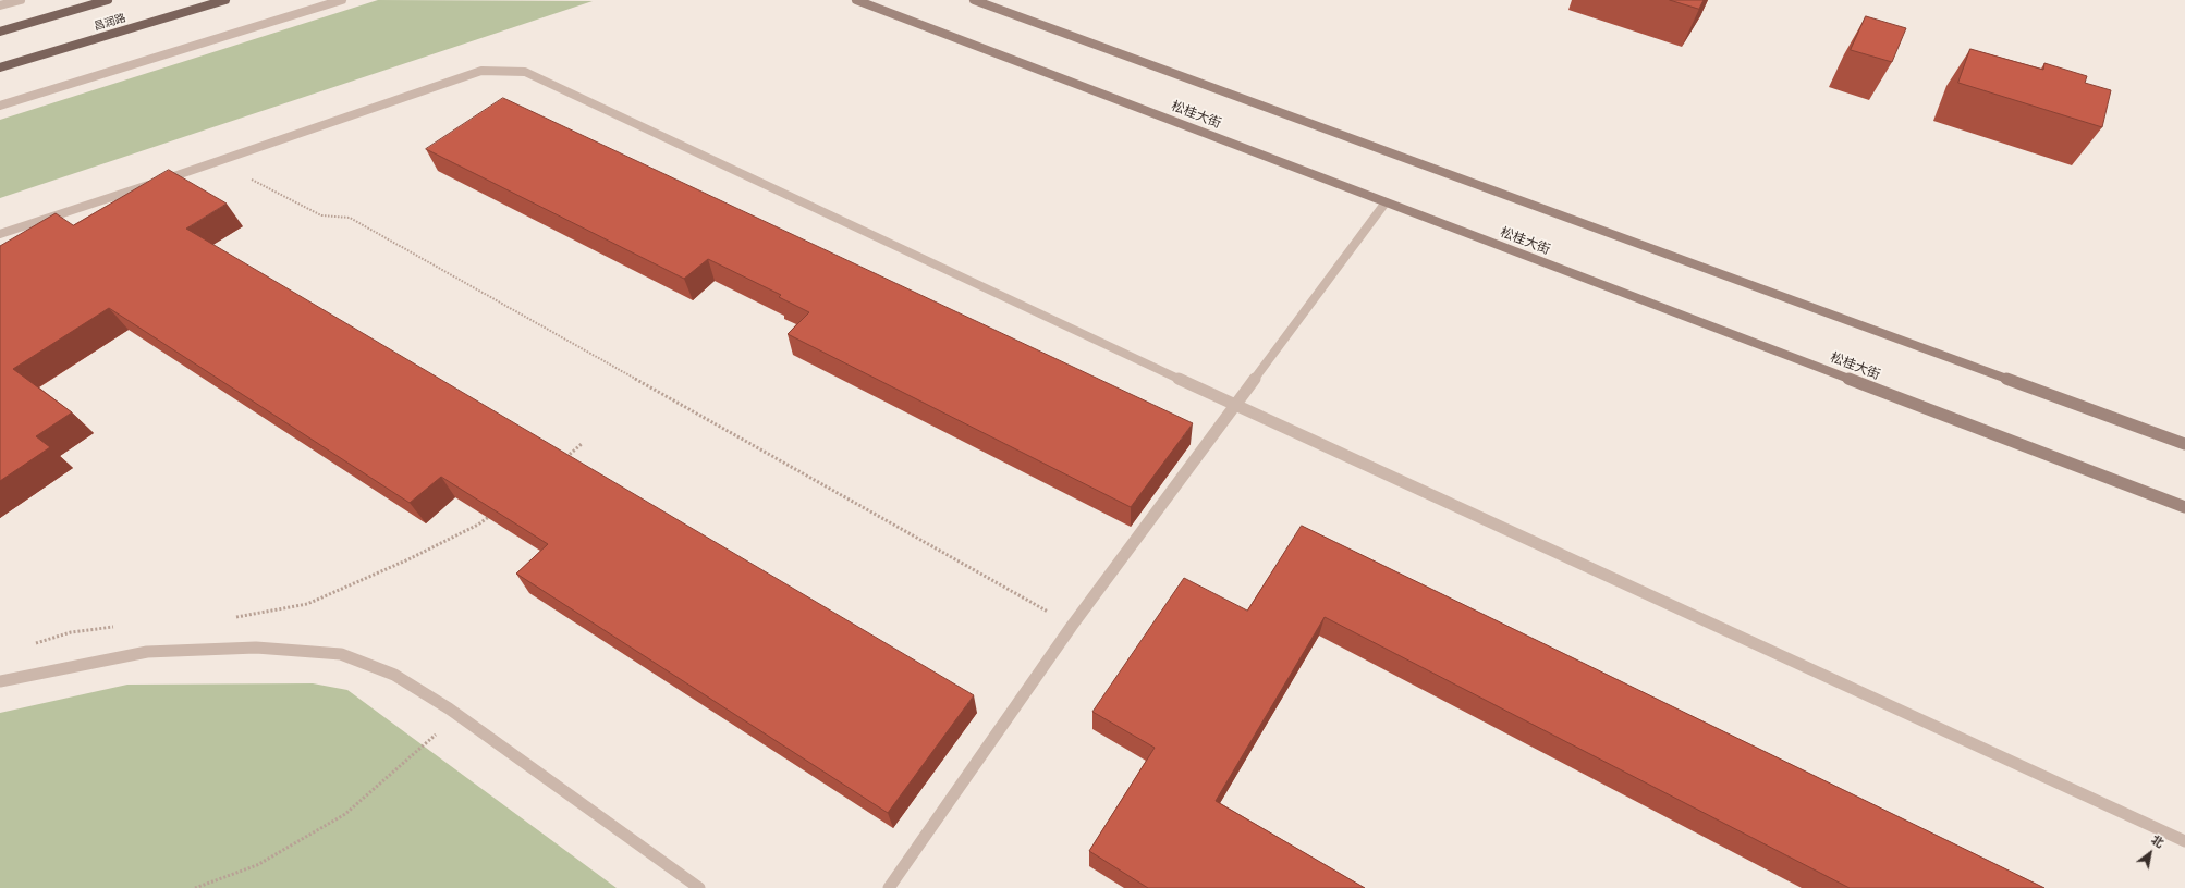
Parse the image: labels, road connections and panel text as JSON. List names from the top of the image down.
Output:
{
  "streets": {
    "main road": ["昌润路", "松桂大街"]
  },
  "north": "top right"
}
